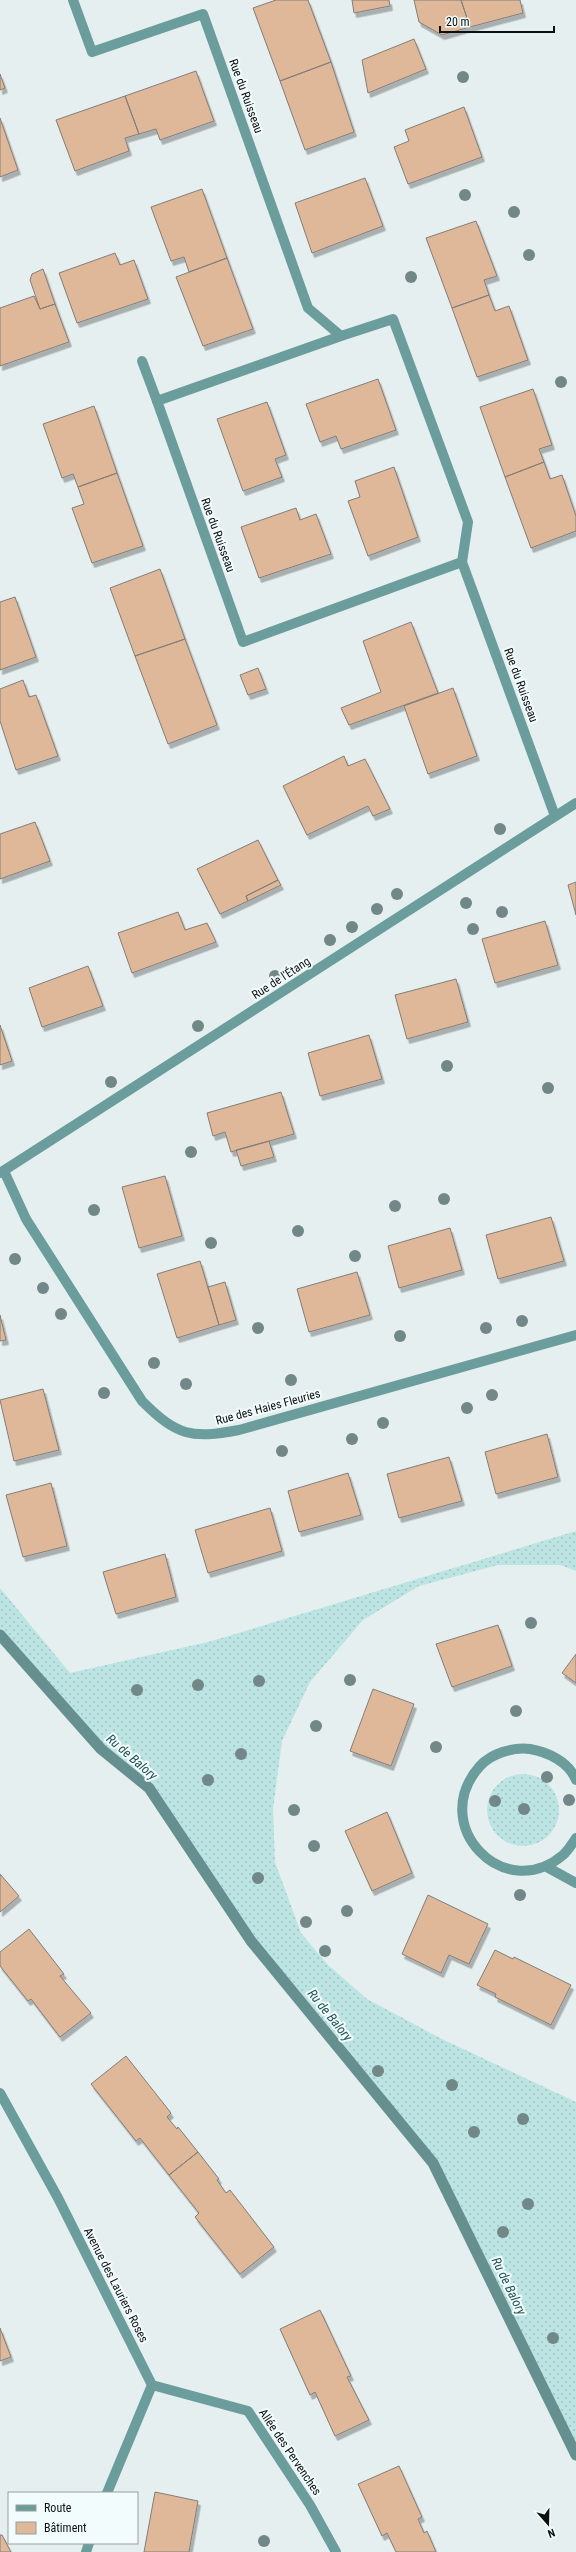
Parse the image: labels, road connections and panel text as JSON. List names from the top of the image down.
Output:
{
  "streets": {
    "street": [
      "Rue du Ruisseau",
      "Rue de l'Étang",
      "Rue des Haies Fleuries",
      "Avenue des Lauriers Roses",
      "Allée des Pervenches"
    ]
  },
  "crossings": [
    ["Rue du Ruisseau", "Rue de l'Étang"],
    ["Rue de l'Étang", "Rue des Haies Fleuries"],
    ["Avenue des Lauriers Roses", "Allée des Pervenches"]
  ],
  "water": ["Ru de Balory"],
  "legend": ["Route", "Bâtiment"],
  "scale_bar": "20 m",
  "north": "bottom"
}
